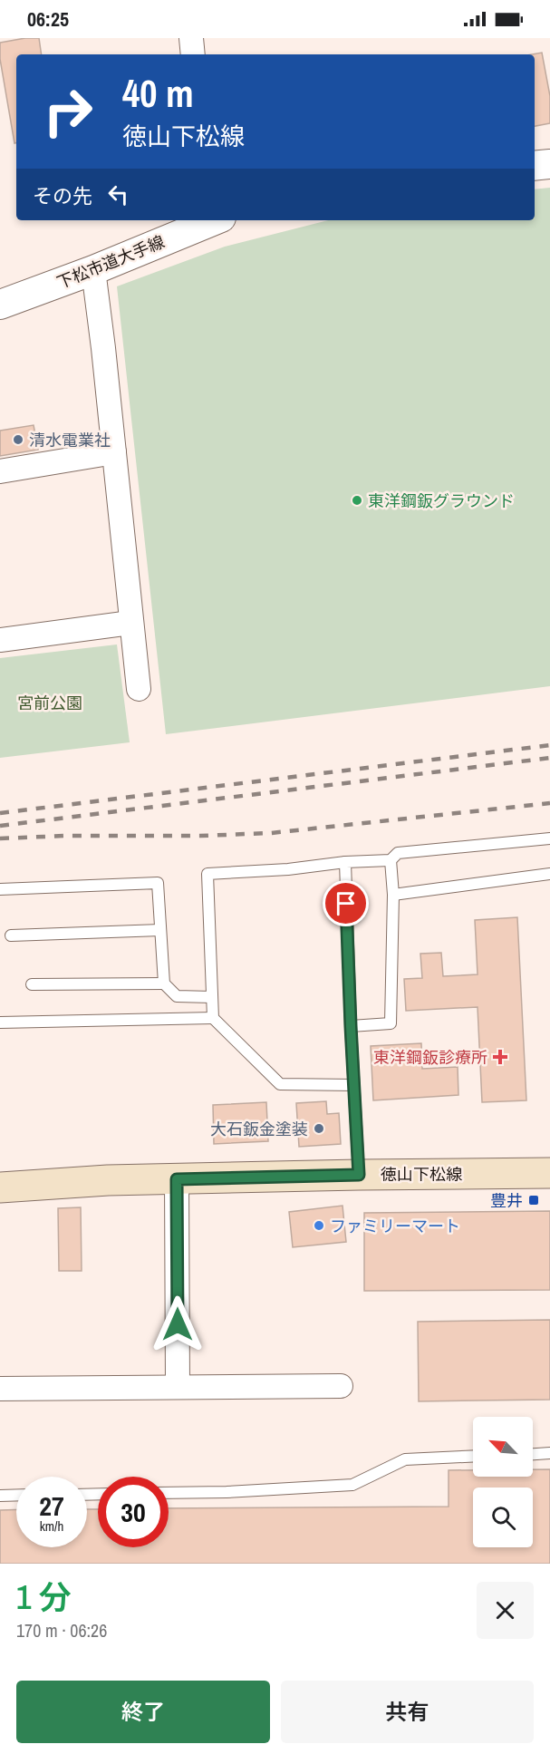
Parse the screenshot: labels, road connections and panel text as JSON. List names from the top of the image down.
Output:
{
  "streets": {
    "main road": ["徳山下松線"],
    "street": ["下松市道大手線"]
  },
  "parks": ["宮前公園"],
  "places": {
    "other": [
      "清水電業社",
      "東洋鋼鈑グラウンド",
      "大石鈑金塗装",
      "ファミリーマート"
    ],
    "health": ["東洋鋼鈑診療所"],
    "transit": ["豊井"]
  },
  "north": "top left",
  "page": {
    "status": "06:25",
    "turn": ["40 m", "徳山下松線"],
    "then": "その先",
    "speed": "27 km/h",
    "limit": "30",
    "heading": ["1 分", "170 m · 06:26"],
    "buttons": ["終了", "共有"]
  }
}
